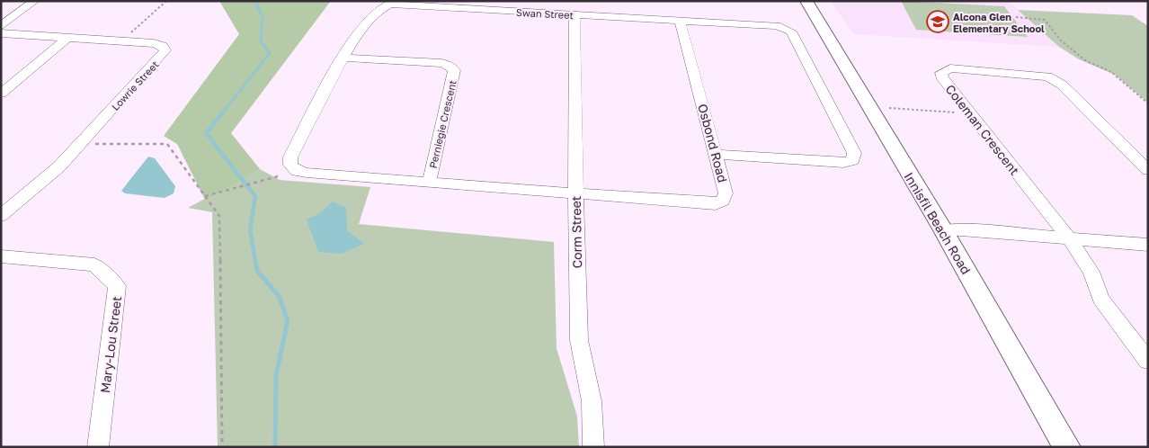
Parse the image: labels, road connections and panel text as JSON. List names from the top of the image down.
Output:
{
  "streets": {
    "main road": ["Innisfil Beach Road"],
    "street": [
      "Swan Street",
      "Lowrie Street",
      "Perniegie Crescent",
      "Coleman Crescent",
      "Osbond Road",
      "Corm Street",
      "Mary-Lou Street"
    ]
  },
  "crossings": [
    ["Swan Street", "Perniegie Crescent"],
    ["Swan Street", "Osbond Road"],
    ["Swan Street", "Corm Street"],
    ["Osbond Road", "Corm Street"]
  ],
  "places": {
    "school or university": ["Alcona Glen Elementary School"]
  }
}
